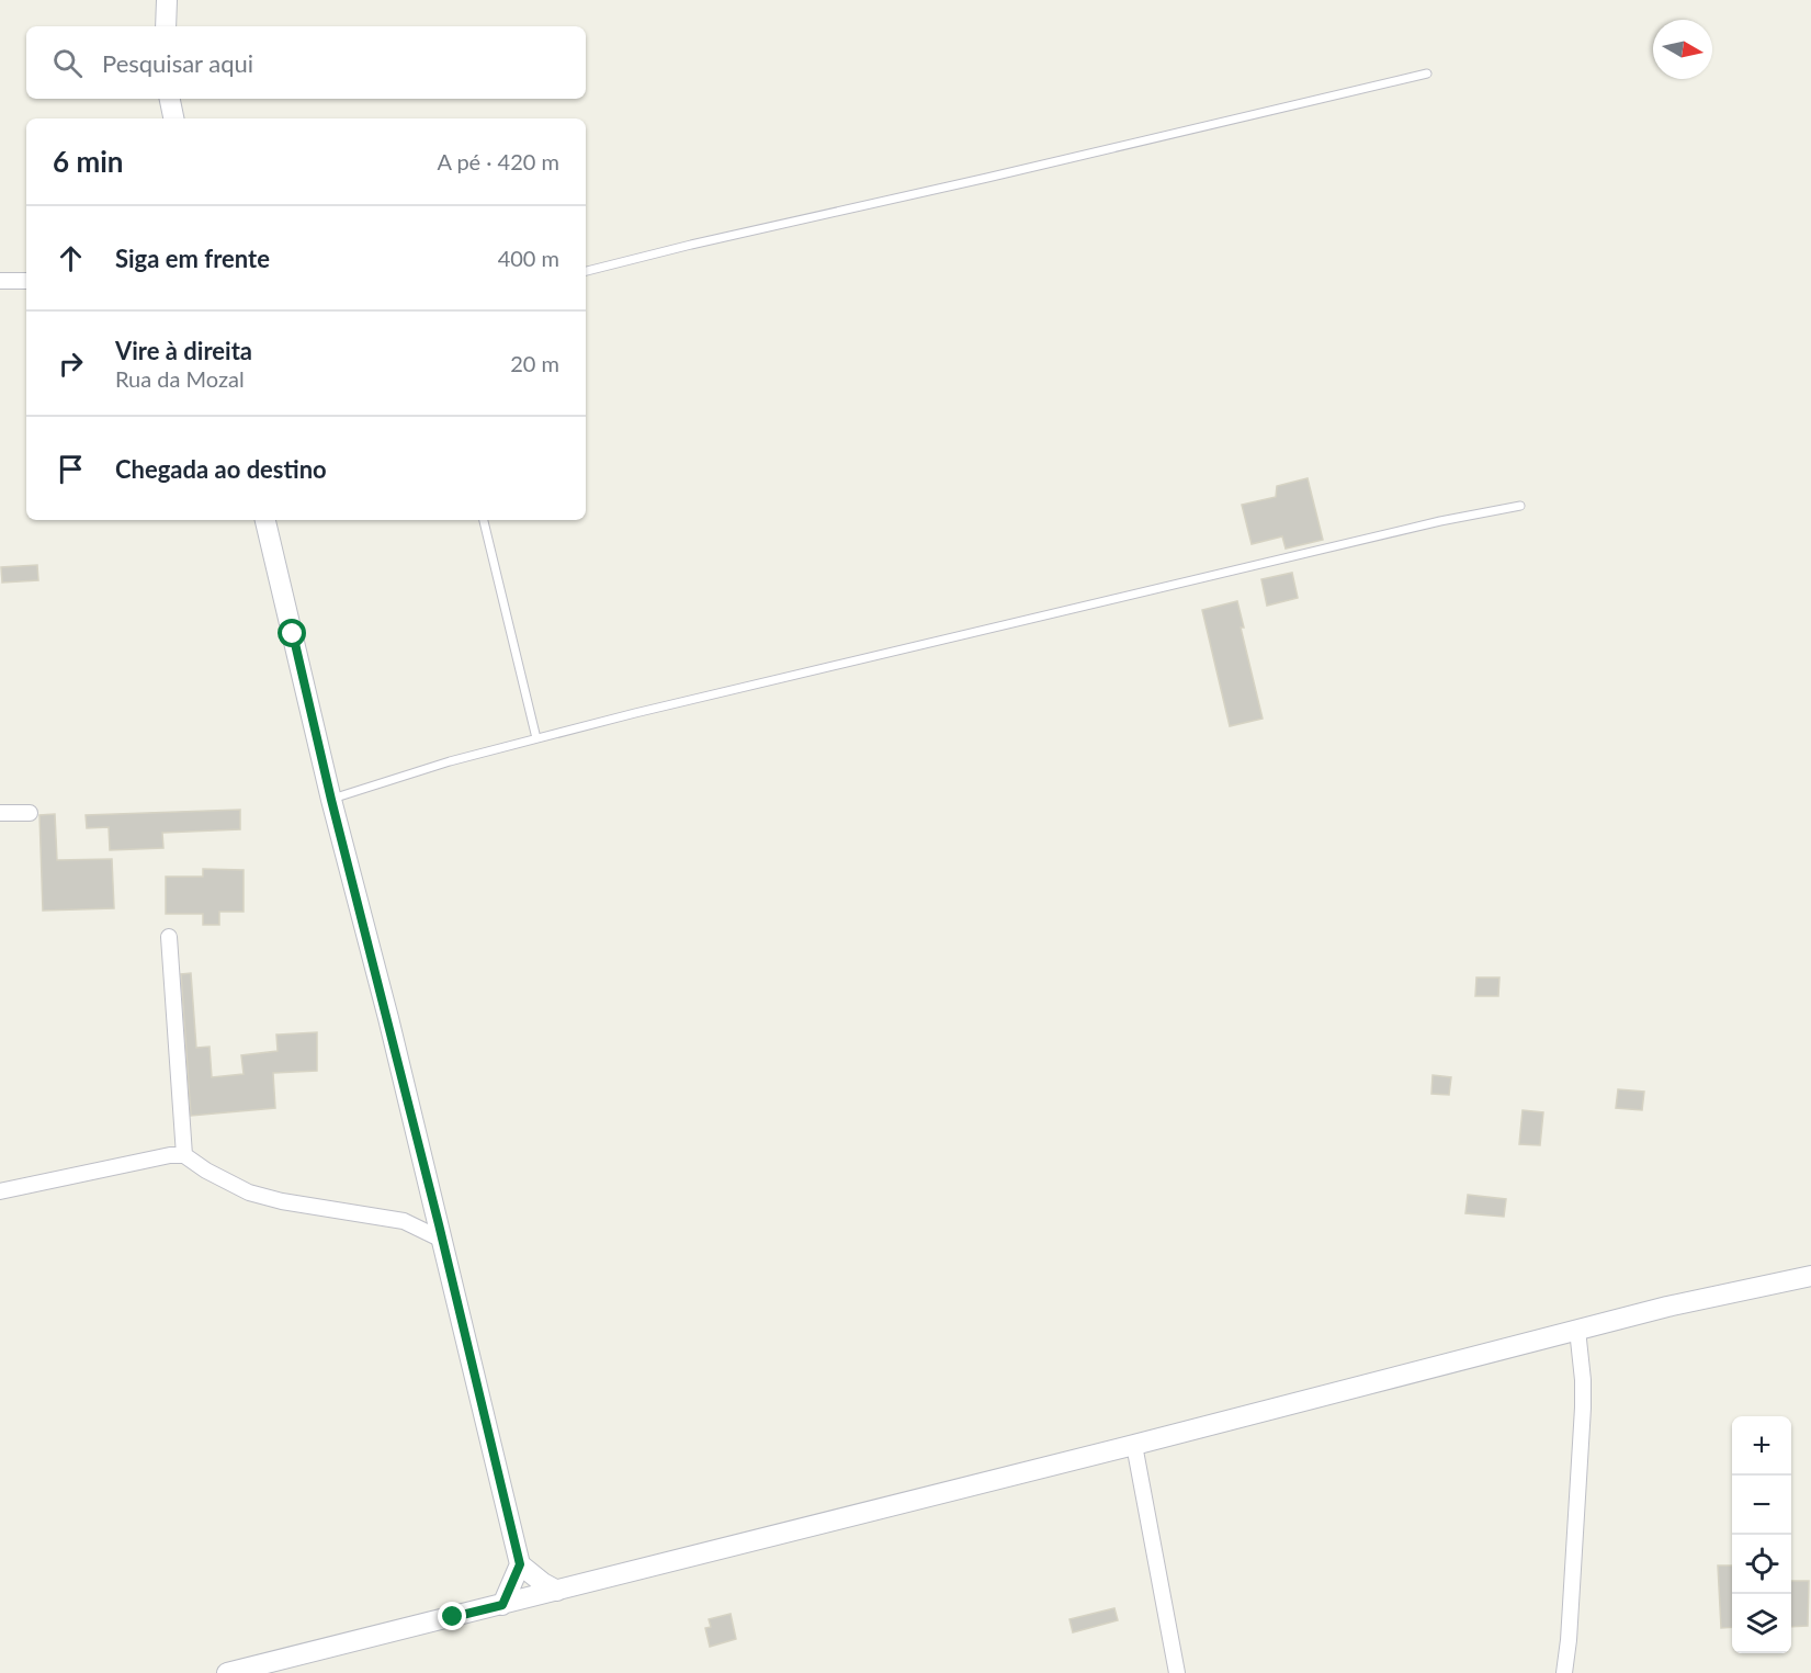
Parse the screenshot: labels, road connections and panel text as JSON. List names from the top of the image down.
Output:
{
  "north": "right",
  "page": {
    "search": "Pesquisar aqui",
    "heading": ["6 min", "A pé · 420 m"],
    "list": [
      ["Siga em frente", "400 m"],
      ["Vire à direita", "Rua da Mozal", "20 m"],
      "Chegada ao destino"
    ],
    "map_buttons": ["+", "−"]
  }
}
